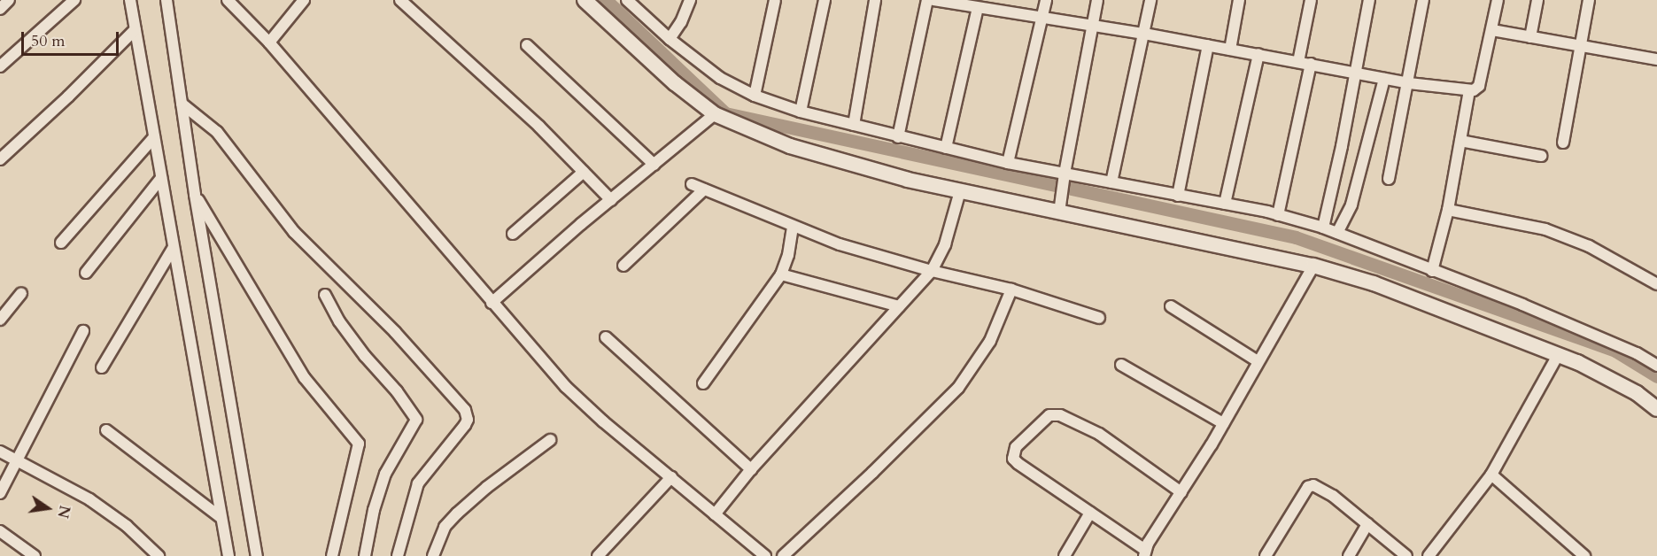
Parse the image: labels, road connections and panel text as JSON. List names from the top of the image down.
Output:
{
  "scale_bar": "50 m",
  "north": "right"
}
